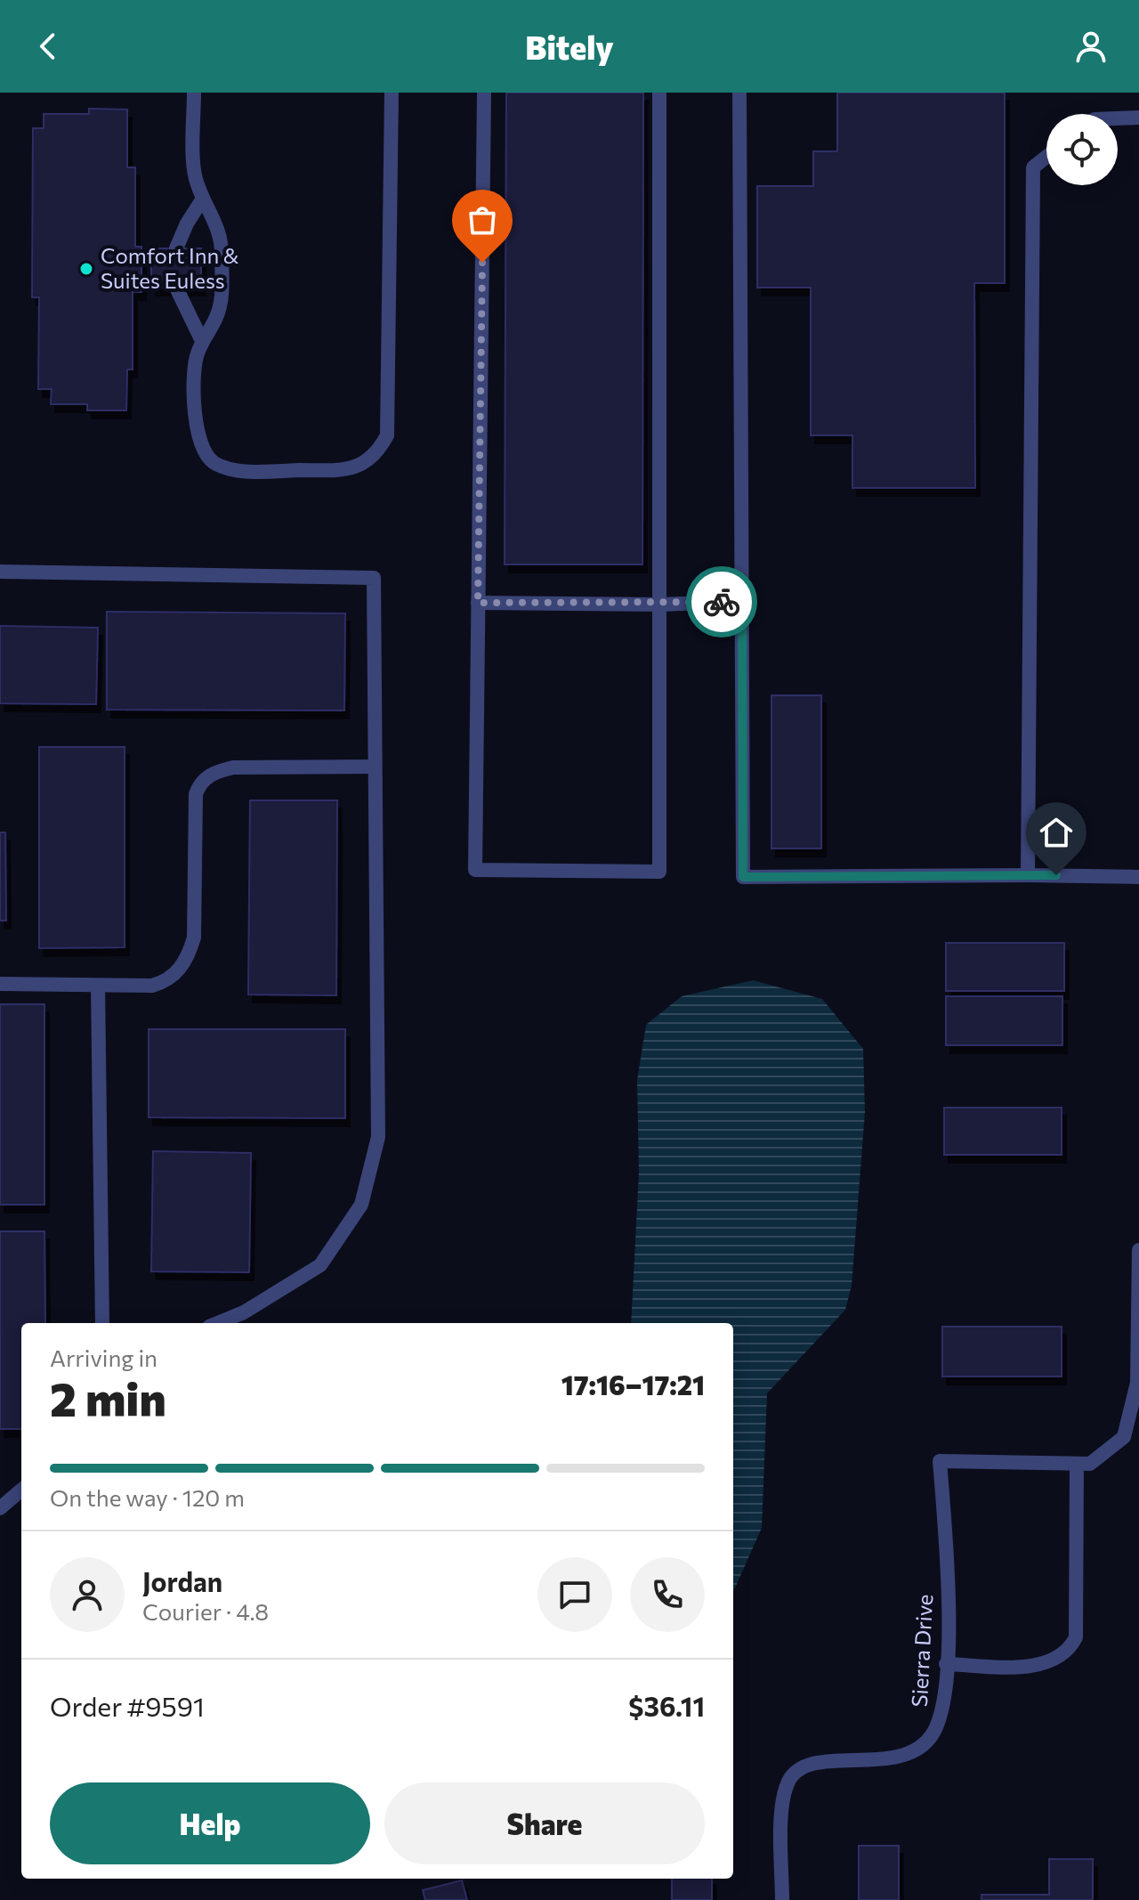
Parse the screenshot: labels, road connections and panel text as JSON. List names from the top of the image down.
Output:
{
  "streets": {
    "street": ["Sierra Drive"]
  },
  "places": ["Comfort Inn & Suites Euless"],
  "page": {
    "header": "Bitely",
    "heading": ["2 min", "Arriving in", "17:16–17:21"],
    "panel": [
      "Jordan",
      "Courier · 4.8",
      "Order #9591",
      "$36.11"
    ],
    "bar": "On the way · 120 m",
    "buttons": ["Help", "Share"]
  }
}
